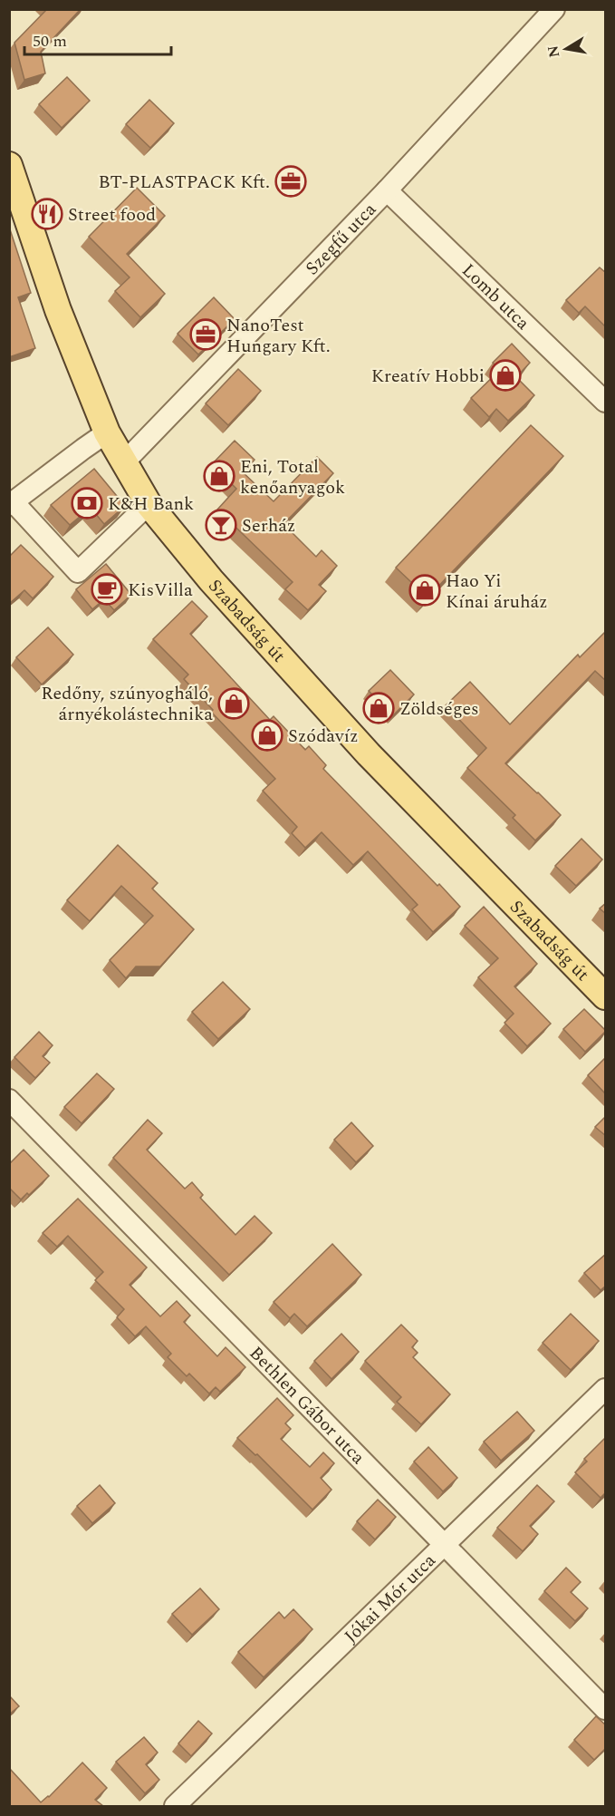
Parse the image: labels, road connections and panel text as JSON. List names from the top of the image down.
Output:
{
  "streets": {
    "main road": ["Szabadság út"],
    "street": [
      "Szegfű utca",
      "Lomb utca",
      "Bethlen Gábor utca",
      "Jókai Mór utca"
    ]
  },
  "crossings": [
    ["Szegfű utca", "Lomb utca"],
    ["Szegfű utca", "Szabadság út"],
    ["Bethlen Gábor utca", "Jókai Mór utca"]
  ],
  "places": {
    "office": ["BT-PLASTPACK Kft.", "NanoTest Hungary Kft."],
    "restaurant": ["Street food"],
    "shop": [
      "Kreatív Hobbi",
      "Eni, Total kenőanyagok",
      "Hao Yi Kínai áruház",
      "Redőny, szúnyogháló, árnyékolástechnika",
      "Zöldséges",
      "Szódavíz"
    ],
    "bank": ["K&H Bank"],
    "bar": ["Serház"],
    "cafe": ["KisVilla"]
  },
  "scale_bar": "50 m",
  "north": "left"
}
